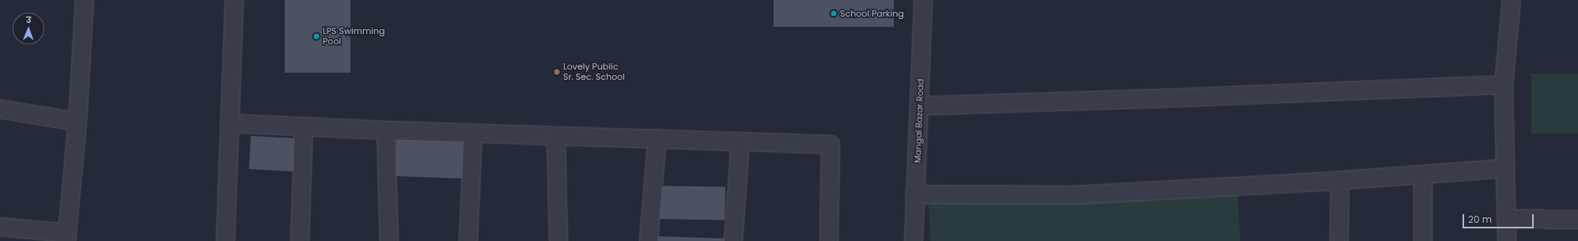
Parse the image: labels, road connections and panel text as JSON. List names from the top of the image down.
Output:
{
  "streets": {
    "street": ["Mangal Bazar Road"]
  },
  "places": ["School Parking", "LPS Swimming Pool", "Lovely Public Sr. Sec. School"],
  "scale_bar": "20 m",
  "north": "top"
}
